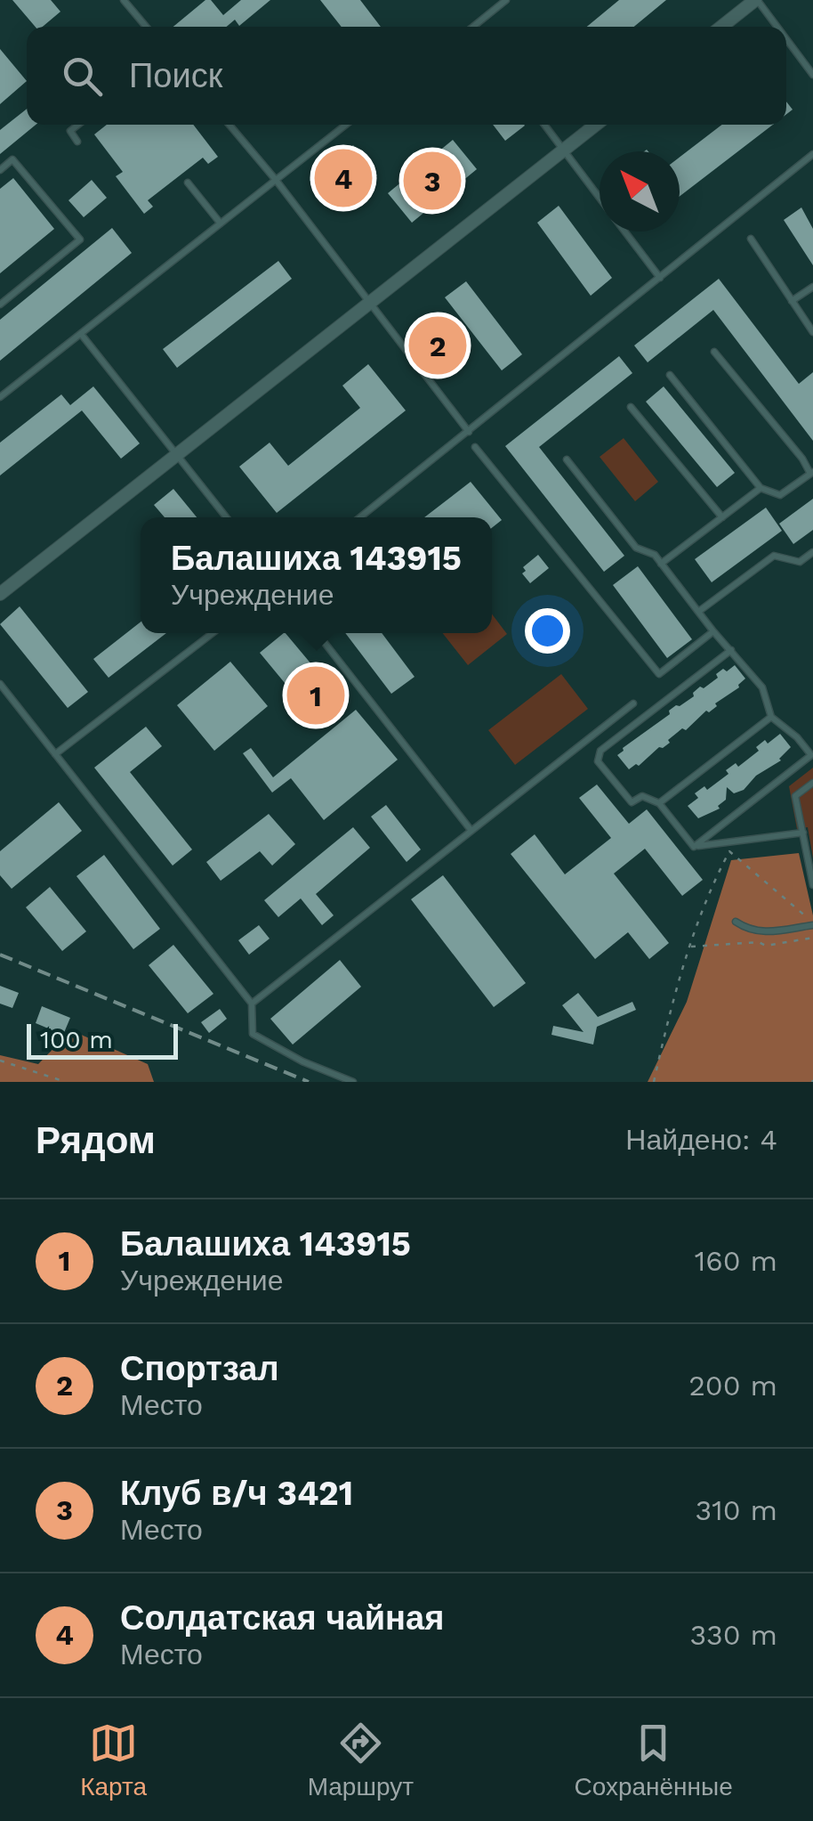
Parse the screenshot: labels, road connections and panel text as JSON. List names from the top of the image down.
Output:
{
  "scale_bar": "100 m",
  "north": "top left",
  "page": {
    "search": "Поиск",
    "pins": [
      "4",
      "3",
      "2",
      "1"
    ],
    "popup": ["Балашиха 143915", "Учреждение"],
    "scale": "100 m",
    "heading": ["Рядом", "Найдено: 4"],
    "list": [
      {
        "mark": "1",
        "name": "Балашиха 143915",
        "note": "Учреждение",
        "value": "160 m"
      },
      {
        "mark": "2",
        "name": "Спортзал",
        "note": "Место",
        "value": "200 m"
      },
      {
        "mark": "3",
        "name": "Клуб в/ч 3421",
        "note": "Место",
        "value": "310 m"
      },
      {
        "mark": "4",
        "name": "Солдатская чайная",
        "note": "Место",
        "value": "330 m"
      }
    ],
    "nav": ["Карта", "Маршрут", "Сохранённые"]
  }
}
